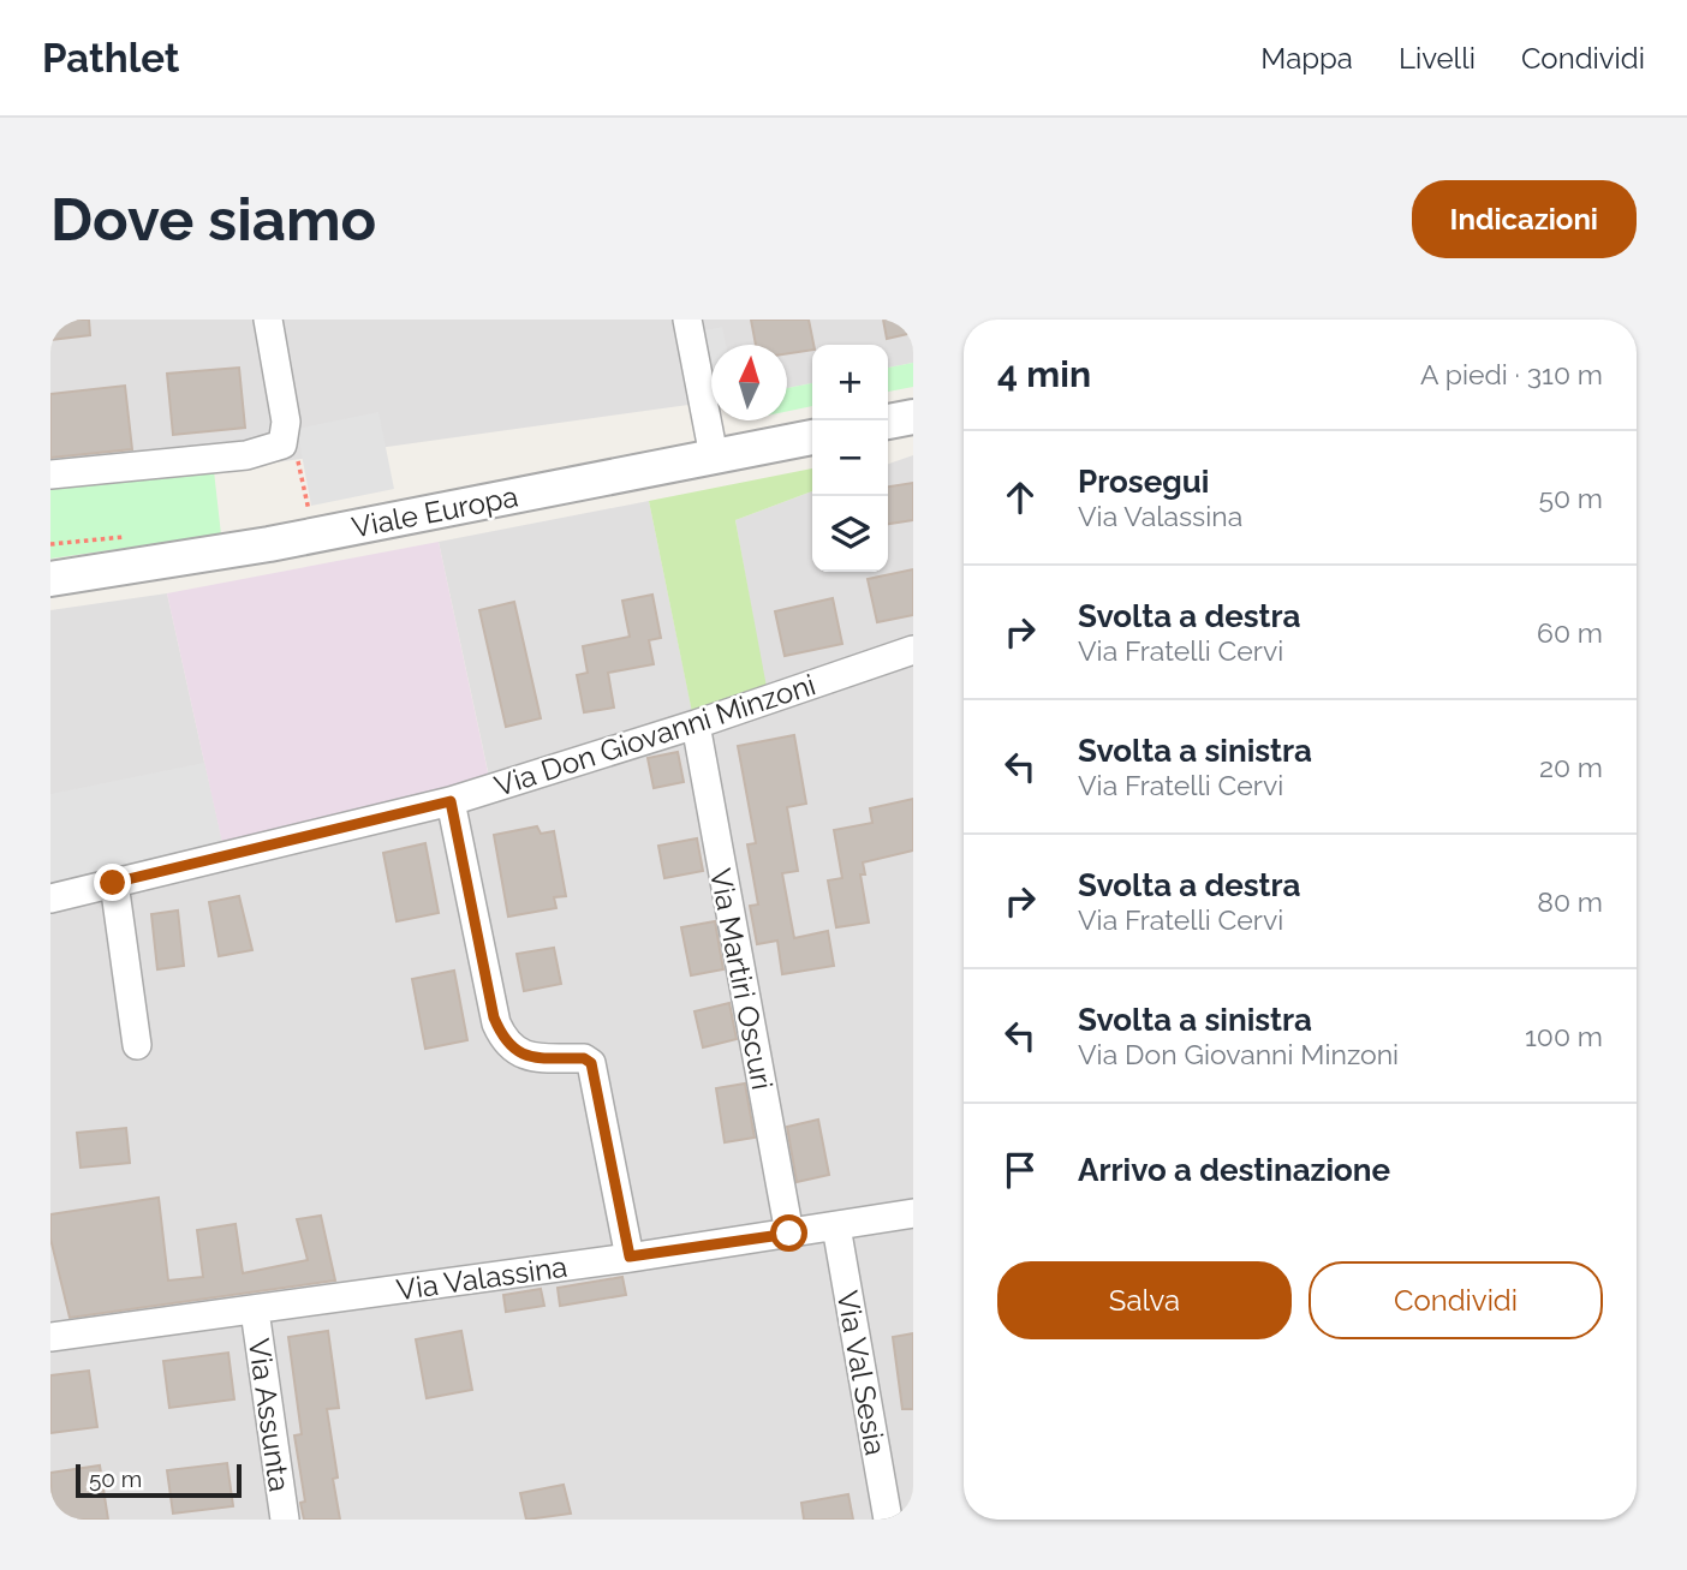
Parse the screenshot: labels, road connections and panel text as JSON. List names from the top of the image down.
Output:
{
  "streets": {
    "street": [
      "Viale Europa",
      "Via Don Giovanni Minzoni",
      "Via Martiri Oscuri",
      "Via Valassina",
      "Via Val Sesia",
      "Via Assunta"
    ]
  },
  "crossings": [
    ["Via Don Giovanni Minzoni", "Via Martiri Oscuri"],
    ["Via Martiri Oscuri", "Via Valassina"],
    ["Via Valassina", "Via Val Sesia"],
    ["Via Valassina", "Via Assunta"]
  ],
  "scale_bar": "50 m",
  "north": "top",
  "page": {
    "header": "Pathlet",
    "nav": ["Mappa", "Livelli", "Condividi"],
    "buttons": [
      "Indicazioni",
      ["Salva", "Condividi"]
    ],
    "title": "Dove siamo",
    "heading": ["4 min", "A piedi · 310 m"],
    "map_buttons": ["+", "−"],
    "list": [
      ["Prosegui", "Via Valassina", "50 m"],
      ["Svolta a destra", "Via Fratelli Cervi", "60 m"],
      ["Svolta a sinistra", "Via Fratelli Cervi", "20 m"],
      ["Svolta a destra", "Via Fratelli Cervi", "80 m"],
      ["Svolta a sinistra", "Via Don Giovanni Minzoni", "100 m"],
      "Arrivo a destinazione"
    ],
    "scale": "50 m"
  }
}
